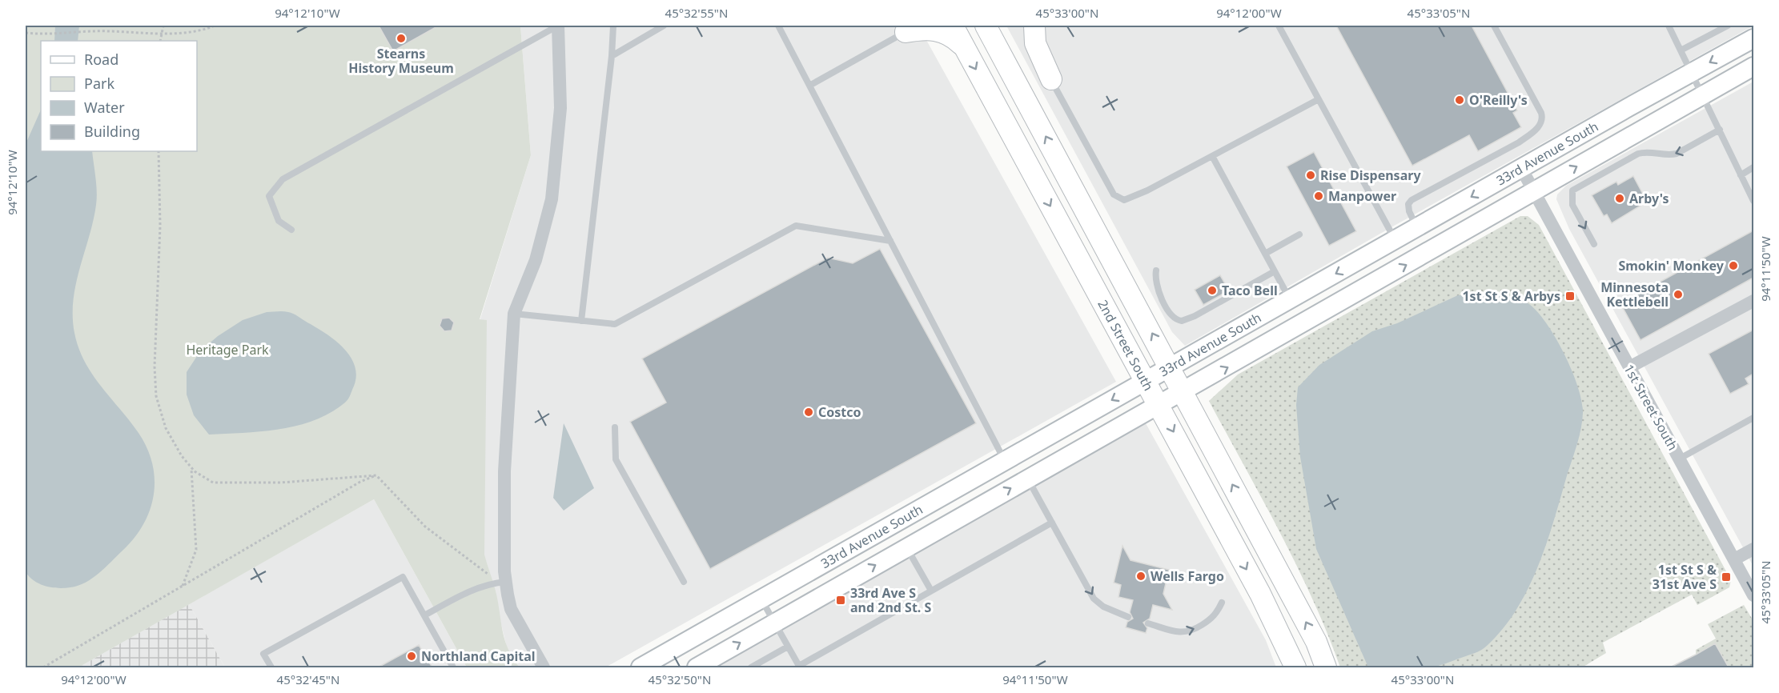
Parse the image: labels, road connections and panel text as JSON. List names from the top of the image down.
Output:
{
  "streets": {
    "main road": ["33rd Avenue South", "2nd Street South"],
    "street": ["1st Street South"]
  },
  "crossings": [
    ["33rd Avenue South", "2nd Street South"],
    ["33rd Avenue South", "1st Street South"]
  ],
  "parks": ["Heritage Park"],
  "places": {
    "other": [
      "Stearns History Museum",
      "O'Reilly's",
      "Rise Dispensary",
      "Manpower",
      "Arby's",
      "Smokin' Monkey",
      "Taco Bell",
      "Minnesota Kettlebell",
      "Costco",
      "Wells Fargo",
      "Northland Capital"
    ],
    "transit": ["1st St S & Arbys", "1st St S & 31st Ave S", "33rd Ave S and 2nd St. S"]
  },
  "legend": [
    "Road",
    "Park",
    "Water",
    "Building"
  ],
  "coordinates": [
    "94°12'10\"W",
    "45°32'55\"N",
    "45°33'00\"N",
    "94°12'00\"W",
    "45°33'05\"N",
    "94°11'50\"W",
    "45°32'45\"N",
    "45°32'50\"N"
  ]
}
